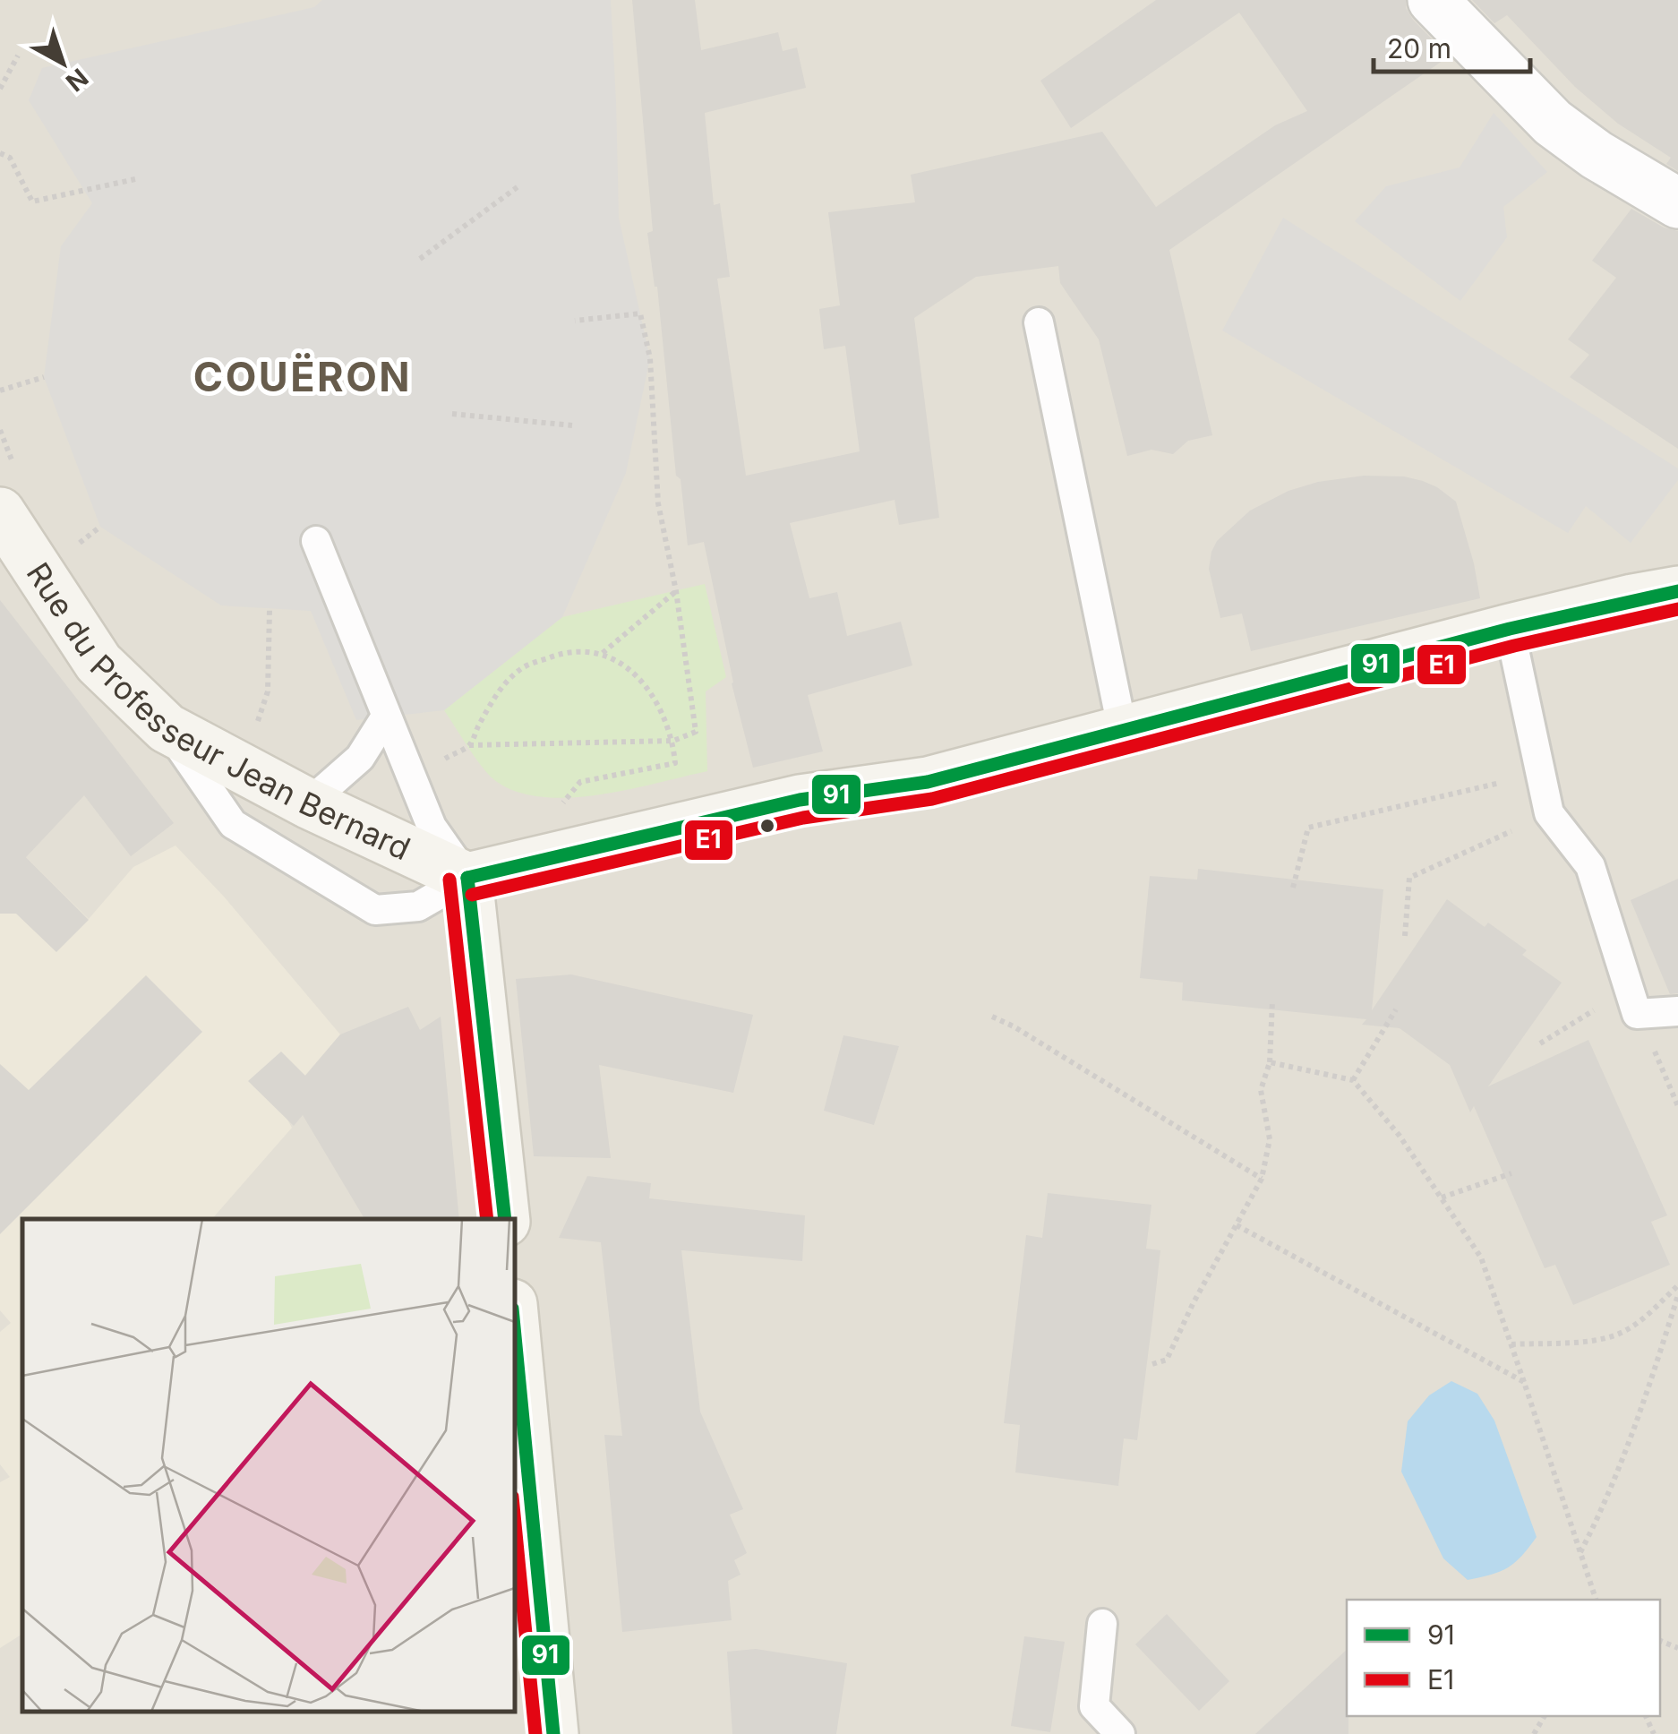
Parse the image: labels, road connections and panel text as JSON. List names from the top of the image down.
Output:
{
  "streets": {
    "street": ["Rue du Professeur Jean Bernard"]
  },
  "districts": ["COUËRON"],
  "lines": ["transit line 91", "transit line E1"],
  "legend": ["91", "E1"],
  "scale_bar": "20 m",
  "north": "bottom right"
}
